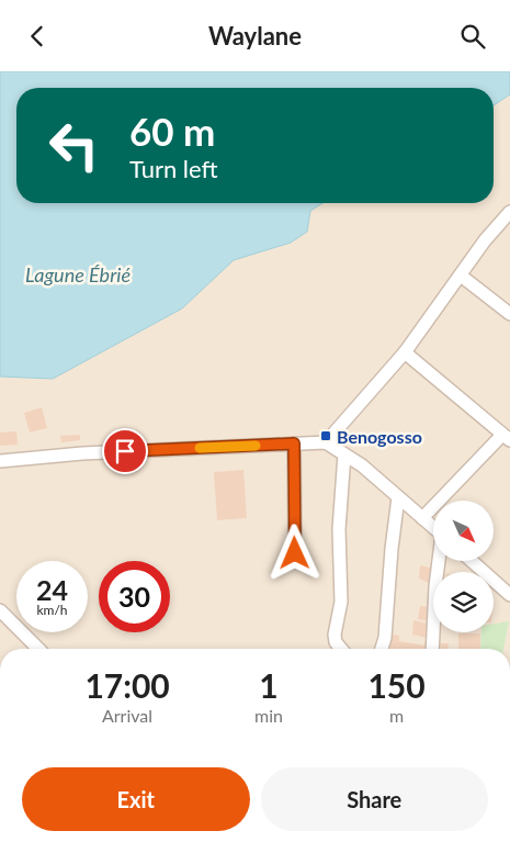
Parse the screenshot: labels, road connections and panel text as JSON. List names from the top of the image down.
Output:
{
  "water": ["Lagune Ébrié"],
  "places": {
    "transit": ["Benogosso"]
  },
  "north": "bottom right",
  "page": {
    "header": "Waylane",
    "turn": ["60 m", "Turn left"],
    "speed": "24 km/h",
    "limit": "30",
    "eta": [
      "17:00",
      "Arrival",
      "1",
      "min",
      "150",
      "m"
    ],
    "buttons": ["Exit", "Share"]
  }
}
